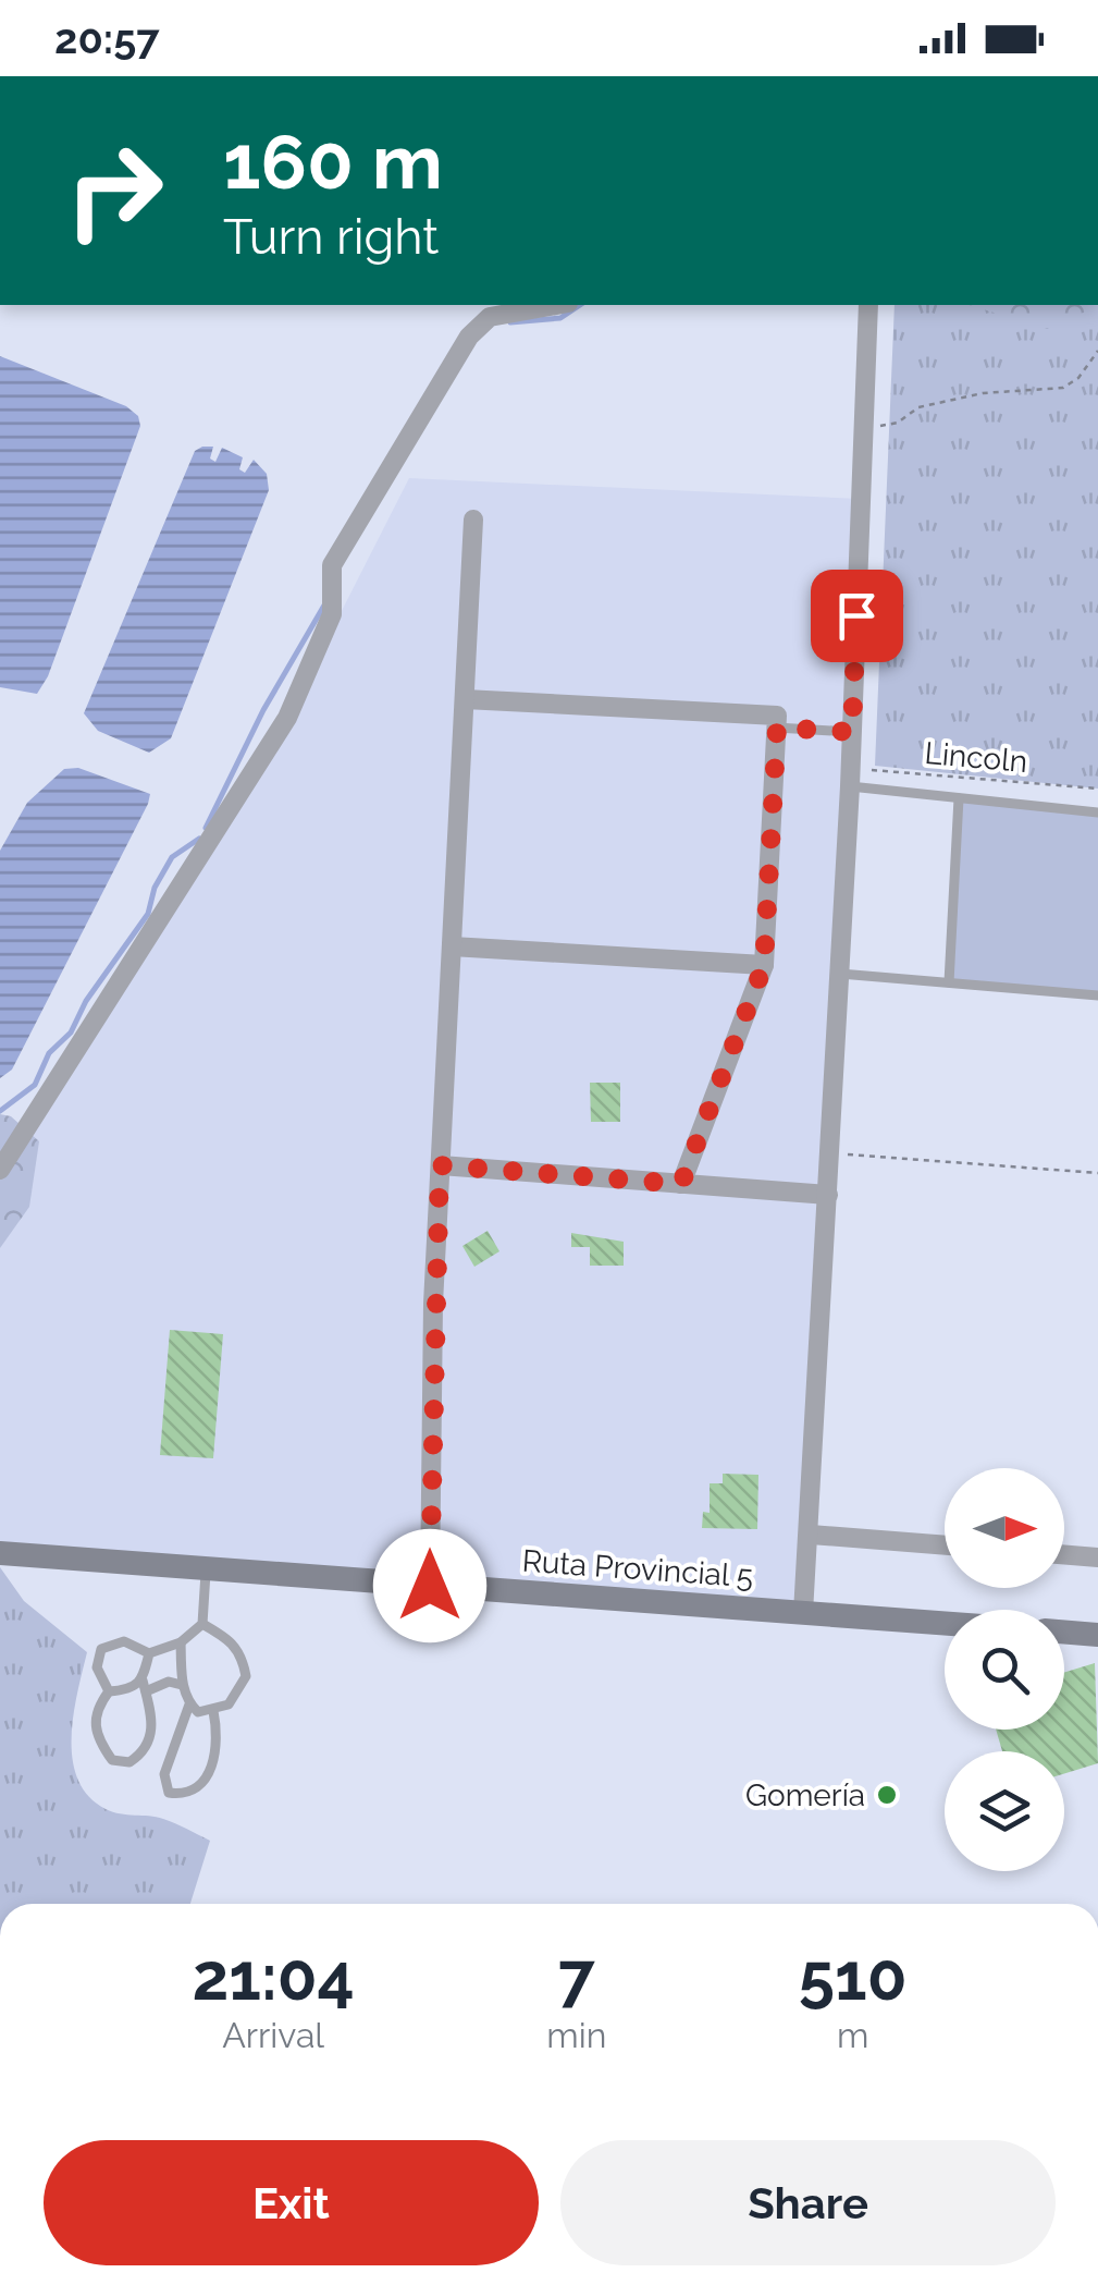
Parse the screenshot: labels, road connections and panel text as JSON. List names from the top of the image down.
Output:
{
  "streets": {
    "main road": ["Ruta Provincial 5"],
    "path": ["Lincoln"]
  },
  "places": ["Gomería"],
  "north": "right",
  "page": {
    "status": "20:57",
    "turn": ["160 m", "Turn right"],
    "eta": [
      "21:04",
      "Arrival",
      "7",
      "min",
      "510",
      "m"
    ],
    "buttons": ["Exit", "Share"]
  }
}
